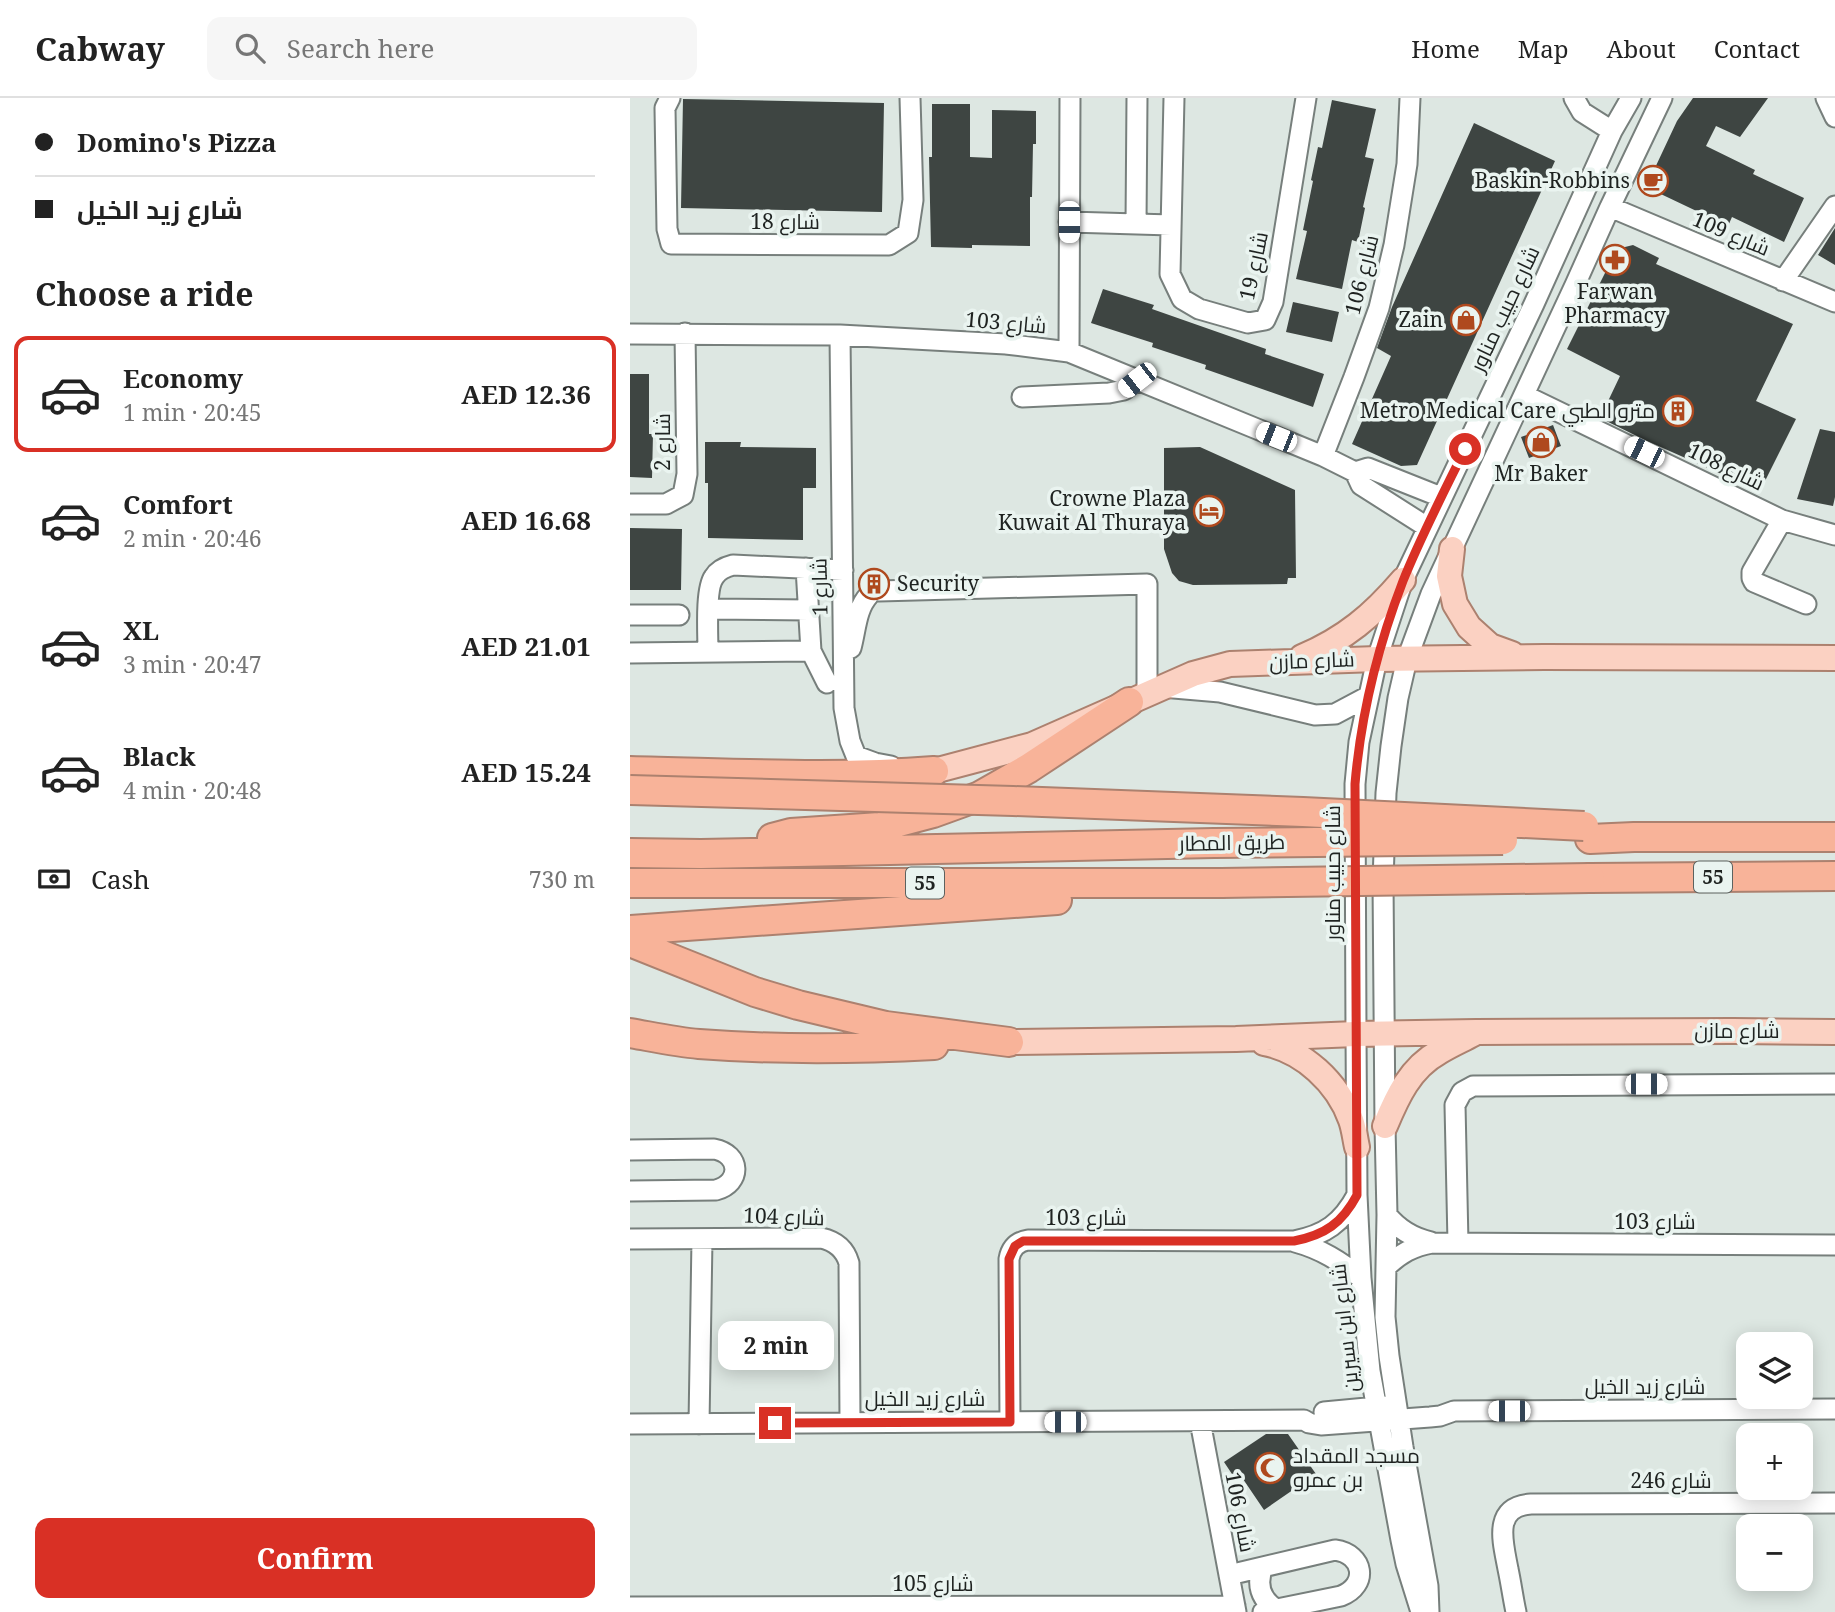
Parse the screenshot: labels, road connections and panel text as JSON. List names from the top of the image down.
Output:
{
  "streets": {
    "highway": ["طريق المطار", "55"],
    "main road": ["شارع مازن"],
    "street": [
      "شارع 18",
      "شارع 109",
      "شارع 19",
      "شارع 106",
      "شارع حبيب مناور",
      "شارع 103",
      "شارع 2",
      "شارع 108",
      "شارع 1",
      "شارع 104",
      "شارع ابن سيرين",
      "شارع زيد الخيل",
      "شارع 246",
      "شارع 105"
    ]
  },
  "crossings": [
    ["شارع 106", "شارع 103"],
    ["شارع 106", "شارع زيد الخيل"],
    ["شارع 106", "شارع 105"],
    ["شارع حبيب مناور", "شارع 103"],
    ["شارع حبيب مناور", "شارع مازن"],
    ["شارع حبيب مناور", "شارع ابن سيرين"],
    ["شارع 103", "شارع 2"],
    ["شارع 103", "شارع 1"],
    ["شارع 103", "شارع ابن سيرين"],
    ["شارع 103", "شارع زيد الخيل"],
    ["شارع 1", "شارع مازن"],
    ["شارع مازن", "شارع ابن سيرين"],
    ["شارع 104", "شارع زيد الخيل"],
    ["شارع ابن سيرين", "شارع زيد الخيل"]
  ],
  "places": {
    "cafe": ["Baskin-Robbins"],
    "pharmacy": ["Farwan Pharmacy"],
    "shop": ["Zain", "Mr Baker"],
    "building": ["Metro Medical Care مترو الطبي", "Security"],
    "hotel": ["Crowne Plaza Kuwait Al Thuraya"],
    "mosque": ["مسجد المقداد بن عمرو"]
  },
  "page": {
    "header": "Cabway",
    "search": "Search here",
    "nav": [
      "Home",
      "Map",
      "About",
      "Contact"
    ],
    "banner": ["Domino's Pizza", "شارع زيد الخيل"],
    "heading": "Choose a ride",
    "list": [
      {
        "name": "Economy",
        "note": "1 min · 20:45",
        "value": "AED 12.36"
      },
      {
        "name": "Comfort",
        "note": "2 min · 20:46",
        "value": "AED 16.68"
      },
      {
        "name": "XL",
        "note": "3 min · 20:47",
        "value": "AED 21.01"
      },
      {
        "name": "Black",
        "note": "4 min · 20:48",
        "value": "AED 15.24"
      }
    ],
    "pay": ["Cash", "730 m"],
    "bubble": "2 min",
    "map_buttons": ["+", "−"],
    "buttons": "Confirm"
  }
}
